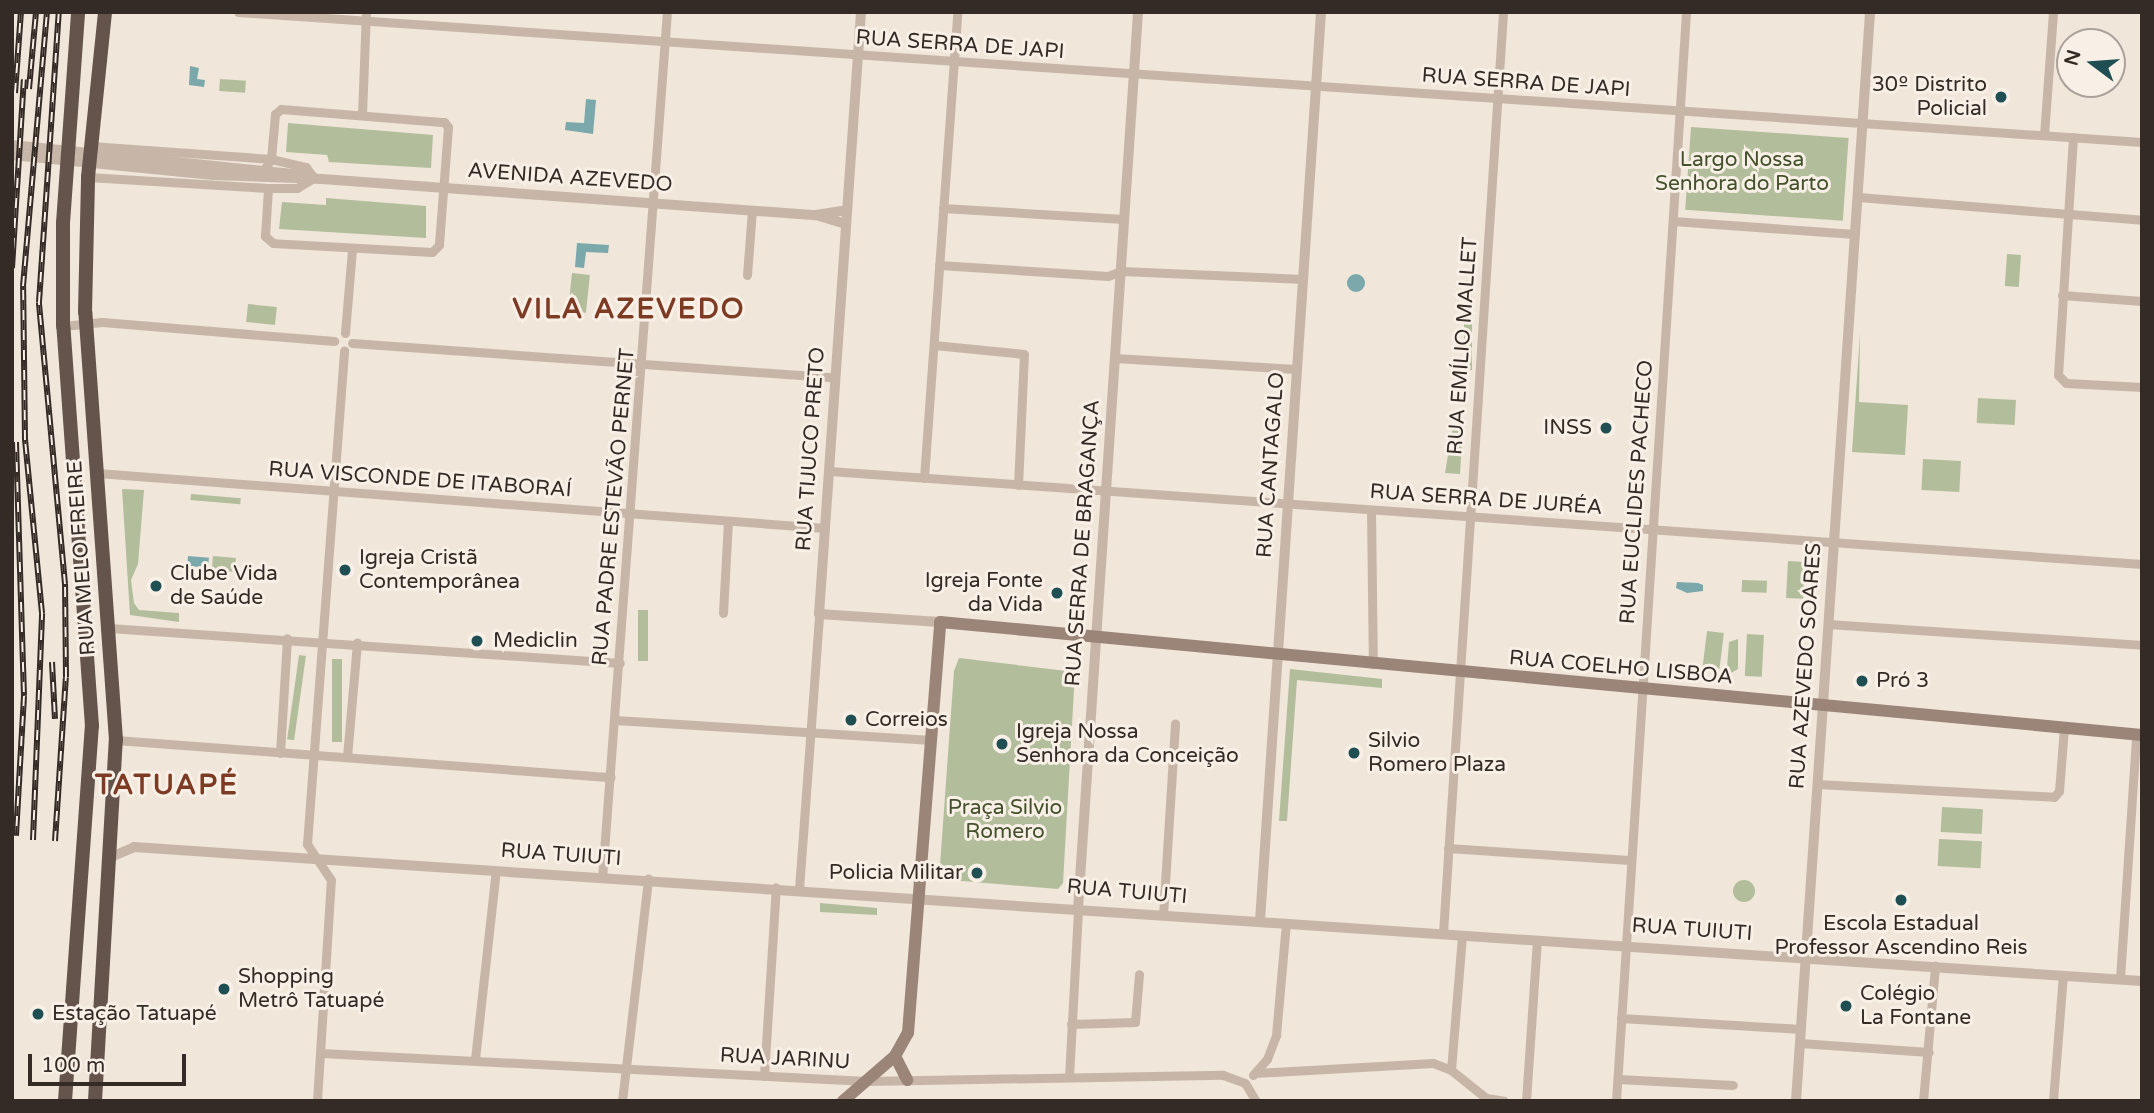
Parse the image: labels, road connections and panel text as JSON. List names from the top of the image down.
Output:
{
  "streets": {
    "highway": ["RUA MELO FREIRE"],
    "main road": ["RUA COELHO LISBOA"],
    "street": [
      "RUA SERRA DE JAPI",
      "AVENIDA AZEVEDO",
      "RUA EMÍLIO MALLET",
      "RUA TIJUCO PRETO",
      "RUA CANTAGALO",
      "RUA VISCONDE DE ITABORAÍ",
      "RUA EUCLIDES PACHECO",
      "RUA SERRA DE JURÉA",
      "RUA PADRE ESTEVÃO PERNET",
      "RUA SERRA DE BRAGANÇA",
      "RUA AZEVEDO SOARES",
      "RUA TUIUTI",
      "RUA JARINU"
    ]
  },
  "crossings": [
    ["RUA SERRA DE JAPI", "RUA EMÍLIO MALLET"],
    ["RUA SERRA DE JAPI", "RUA TIJUCO PRETO"],
    ["RUA SERRA DE JAPI", "RUA CANTAGALO"],
    ["RUA SERRA DE JAPI", "RUA EUCLIDES PACHECO"],
    ["RUA SERRA DE JAPI", "RUA PADRE ESTEVÃO PERNET"],
    ["RUA SERRA DE JAPI", "RUA SERRA DE BRAGANÇA"],
    ["AVENIDA AZEVEDO", "RUA TIJUCO PRETO"],
    ["AVENIDA AZEVEDO", "RUA PADRE ESTEVÃO PERNET"],
    ["AVENIDA AZEVEDO", "RUA MELO FREIRE"],
    ["RUA EMÍLIO MALLET", "RUA SERRA DE JURÉA"],
    ["RUA EMÍLIO MALLET", "RUA COELHO LISBOA"],
    ["RUA EMÍLIO MALLET", "RUA TUIUTI"],
    ["RUA TIJUCO PRETO", "RUA VISCONDE DE ITABORAÍ"],
    ["RUA TIJUCO PRETO", "RUA SERRA DE JURÉA"],
    ["RUA TIJUCO PRETO", "RUA TUIUTI"],
    ["RUA CANTAGALO", "RUA SERRA DE JURÉA"],
    ["RUA CANTAGALO", "RUA COELHO LISBOA"],
    ["RUA CANTAGALO", "RUA TUIUTI"],
    ["RUA VISCONDE DE ITABORAÍ", "RUA PADRE ESTEVÃO PERNET"],
    ["RUA VISCONDE DE ITABORAÍ", "RUA MELO FREIRE"],
    ["RUA EUCLIDES PACHECO", "RUA SERRA DE JURÉA"],
    ["RUA EUCLIDES PACHECO", "RUA COELHO LISBOA"],
    ["RUA EUCLIDES PACHECO", "RUA TUIUTI"],
    ["RUA SERRA DE JURÉA", "RUA SERRA DE BRAGANÇA"],
    ["RUA SERRA DE JURÉA", "RUA AZEVEDO SOARES"],
    ["RUA PADRE ESTEVÃO PERNET", "RUA TUIUTI"],
    ["RUA SERRA DE BRAGANÇA", "RUA COELHO LISBOA"],
    ["RUA SERRA DE BRAGANÇA", "RUA TUIUTI"],
    ["RUA SERRA DE BRAGANÇA", "RUA JARINU"],
    ["RUA MELO FREIRE", "RUA TUIUTI"],
    ["RUA AZEVEDO SOARES", "RUA COELHO LISBOA"],
    ["RUA AZEVEDO SOARES", "RUA TUIUTI"]
  ],
  "districts": ["VILA AZEVEDO", "TATUAPÉ"],
  "parks": ["Largo Nossa Senhora do Parto", "Praça Silvio Romero"],
  "places": [
    "30º Distrito Policial",
    "INSS",
    "Igreja Cristã Contemporânea",
    "Clube Vida de Saúde",
    "Igreja Fonte da Vida",
    "Mediclin",
    "Pró 3",
    "Correios",
    "Igreja Nossa Senhora da Conceição",
    "Silvio Romero Plaza",
    "Policia Militar",
    "Escola Estadual Professor Ascendino Reis",
    "Shopping Metrô Tatuapé",
    "Colégio La Fontane",
    "Estação Tatuapé"
  ],
  "scale_bar": "100 m",
  "north": "left"
}
